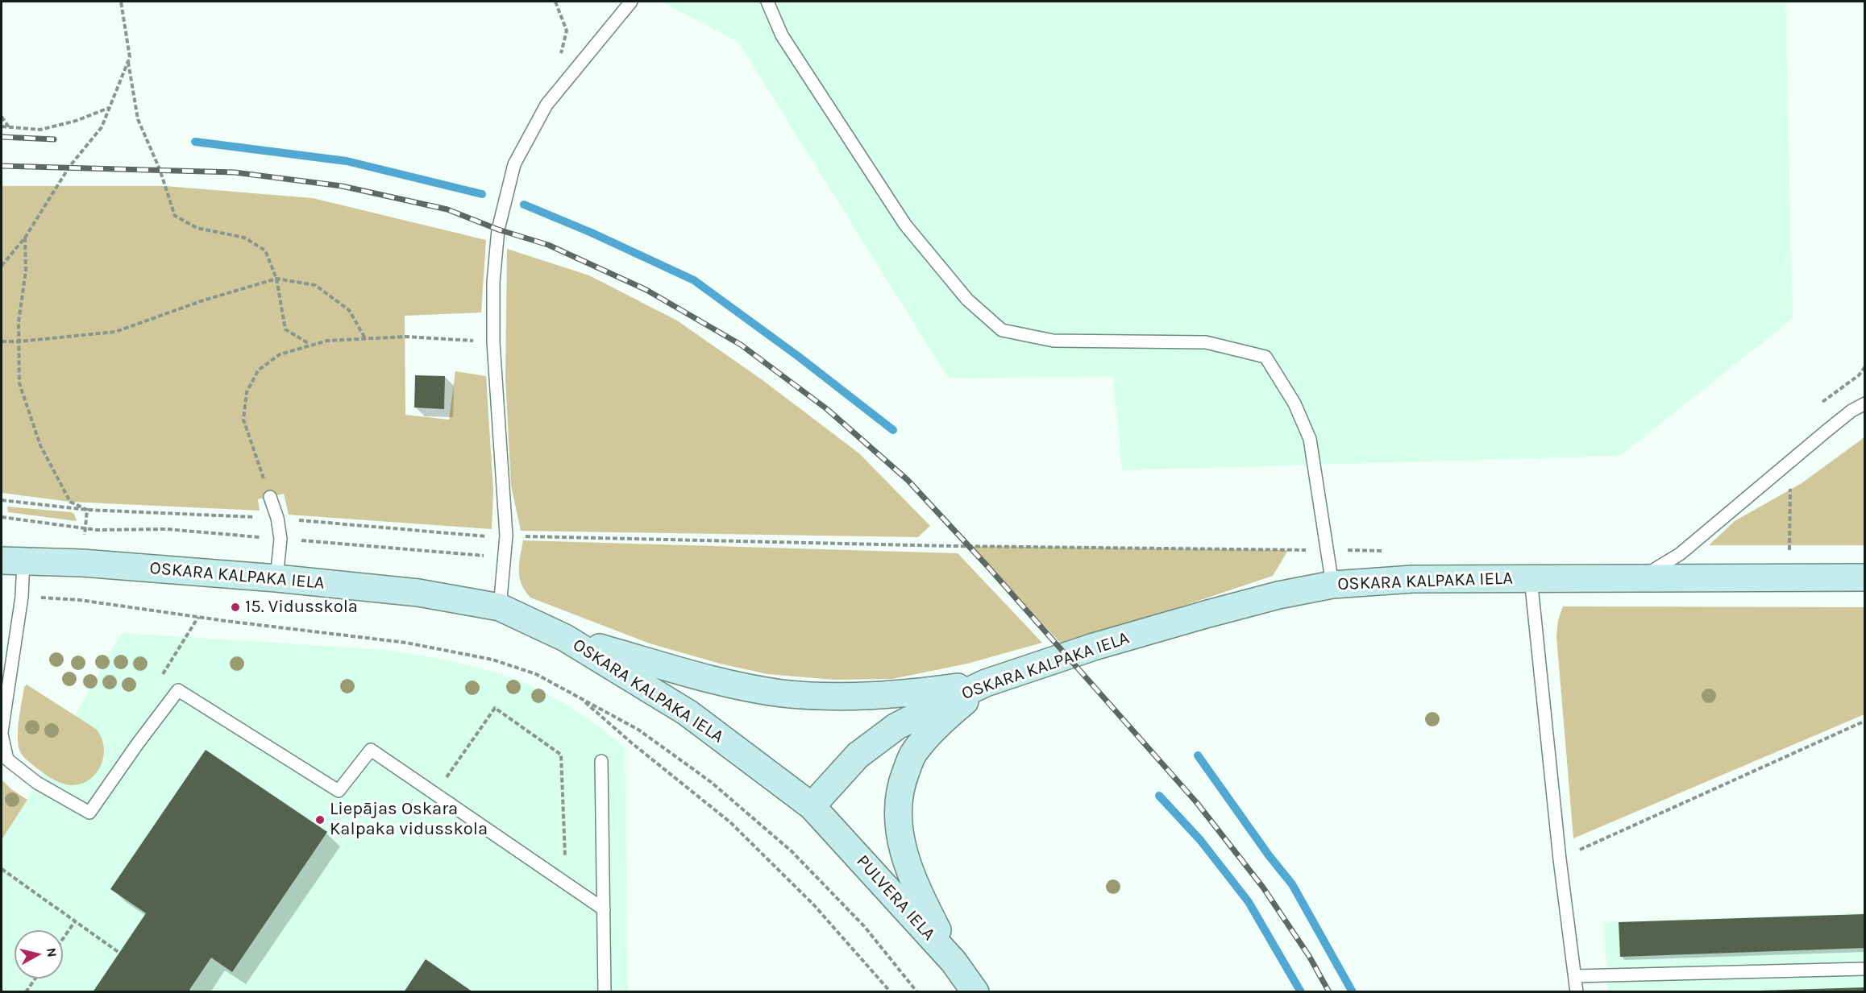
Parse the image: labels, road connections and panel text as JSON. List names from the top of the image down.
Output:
{
  "streets": {
    "street": ["OSKARA KALPAKA IELA", "PULVERA IELA"]
  },
  "crossings": [
    ["OSKARA KALPAKA IELA", "PULVERA IELA"]
  ],
  "places": ["15. Vidusskola", "Liepājas Oskara Kalpaka vidusskola"],
  "north": "right"
}
